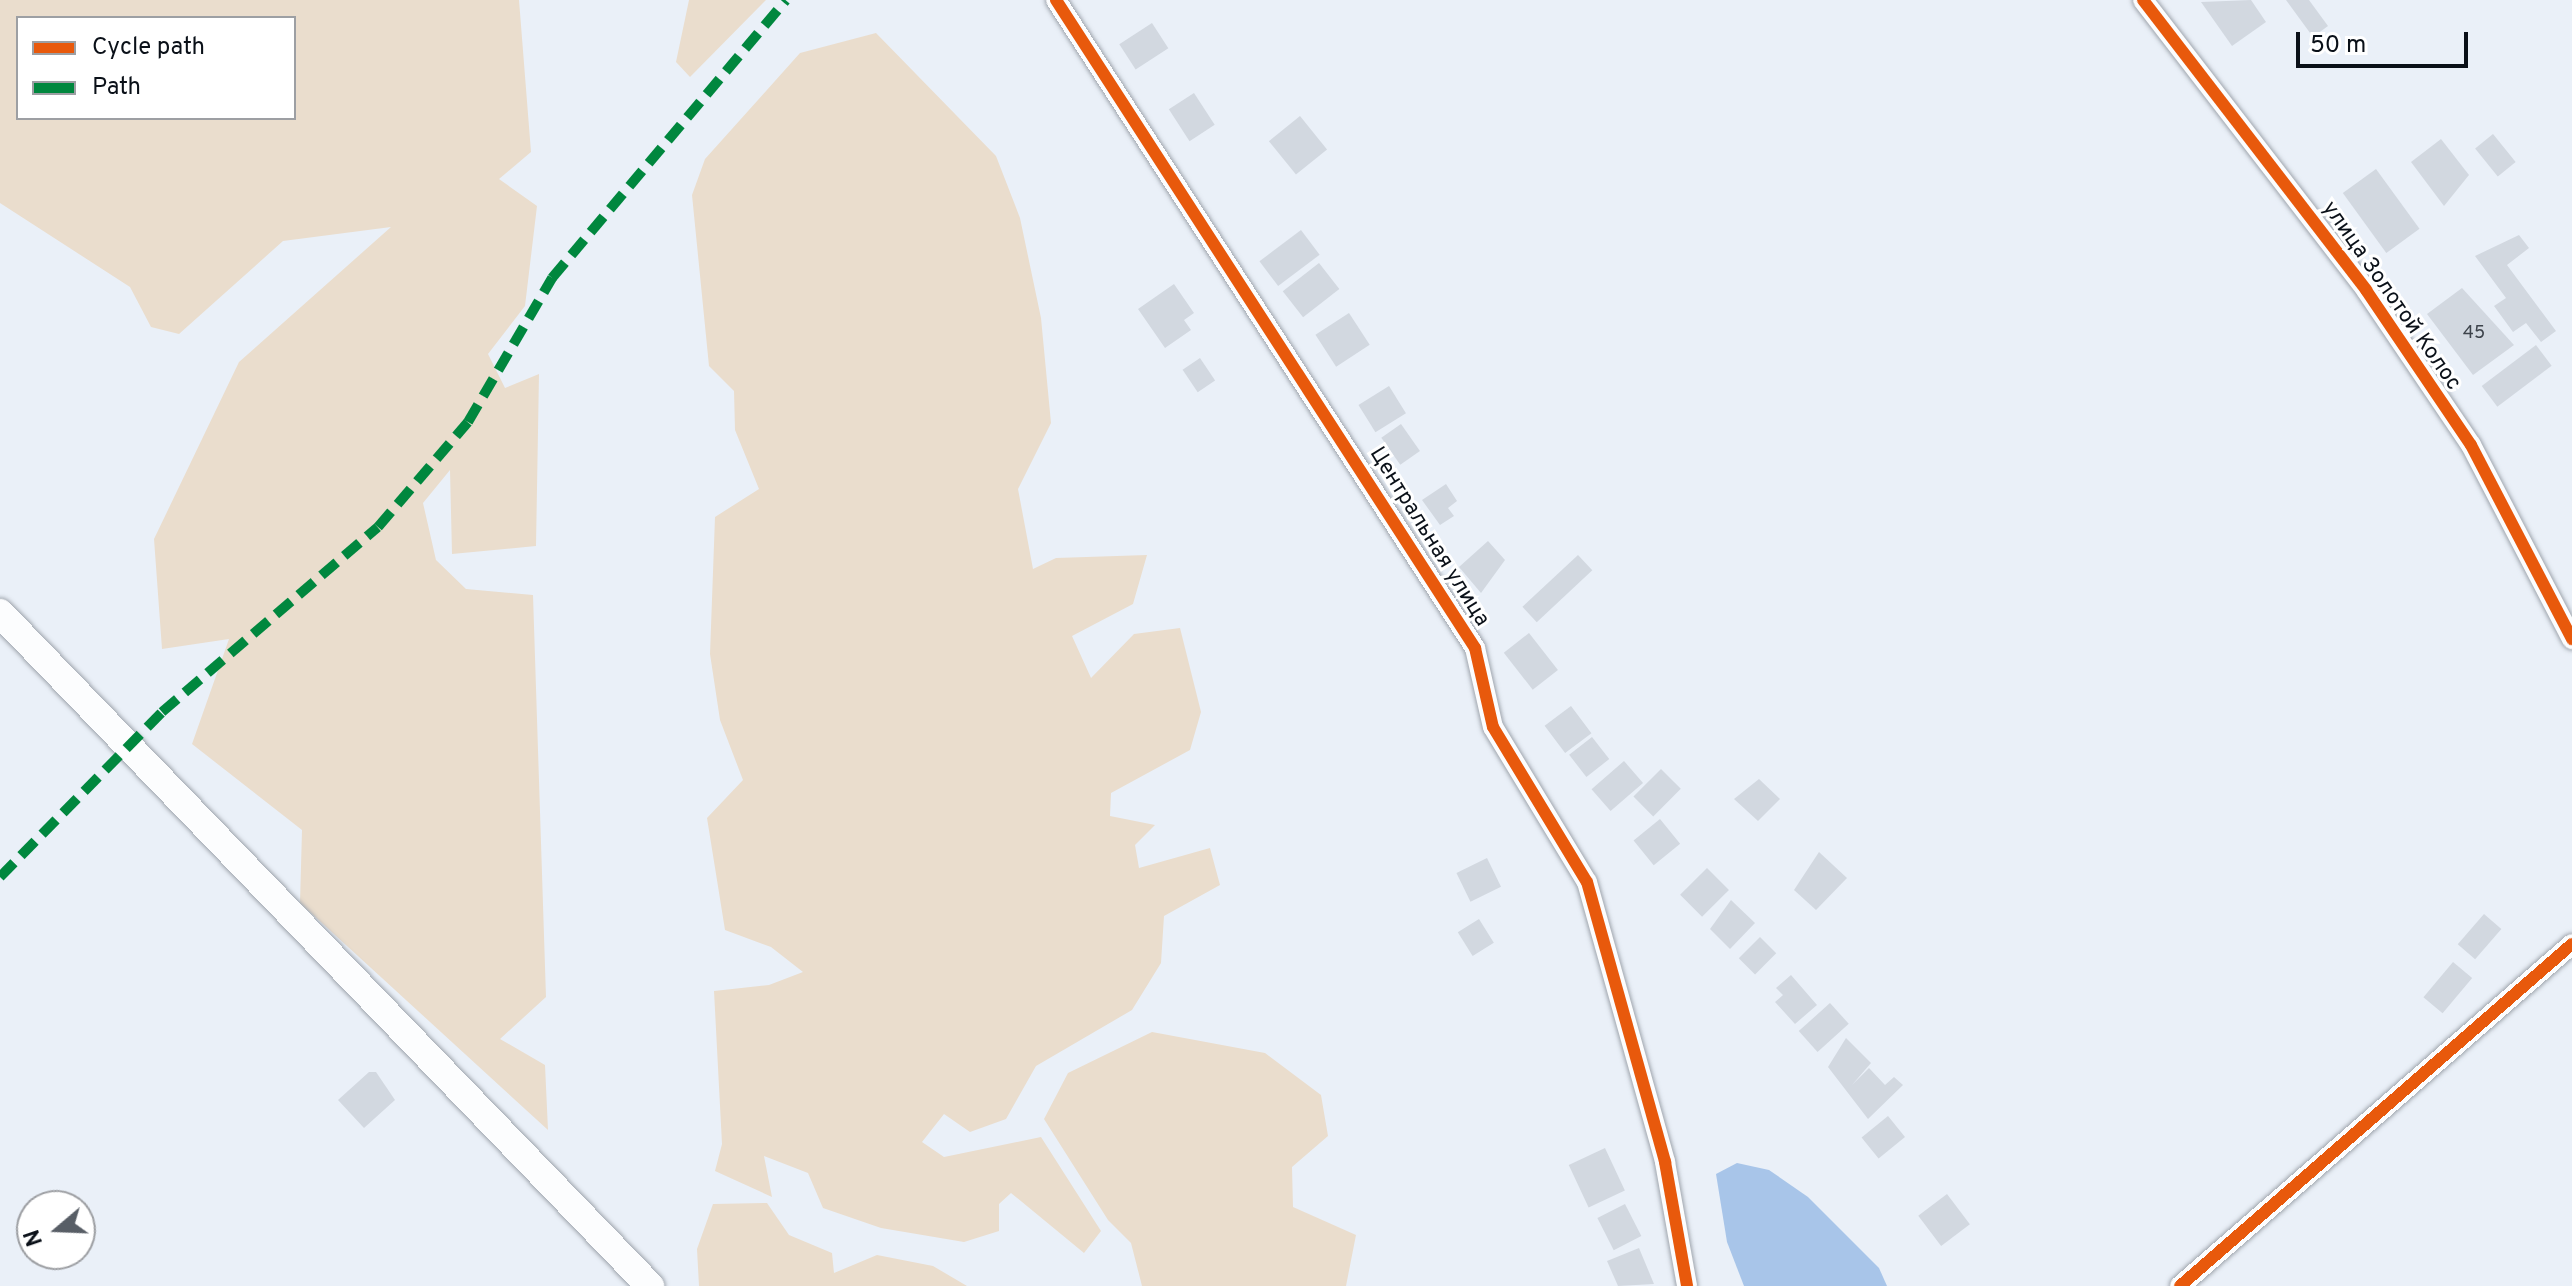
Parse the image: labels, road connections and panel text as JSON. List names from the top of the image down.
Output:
{
  "streets": {
    "street": ["улица Золотой Колос", "Центральная улица"]
  },
  "house_numbers": ["45"],
  "legend": ["Cycle path", "Path"],
  "scale_bar": "50 m",
  "north": "left"
}
